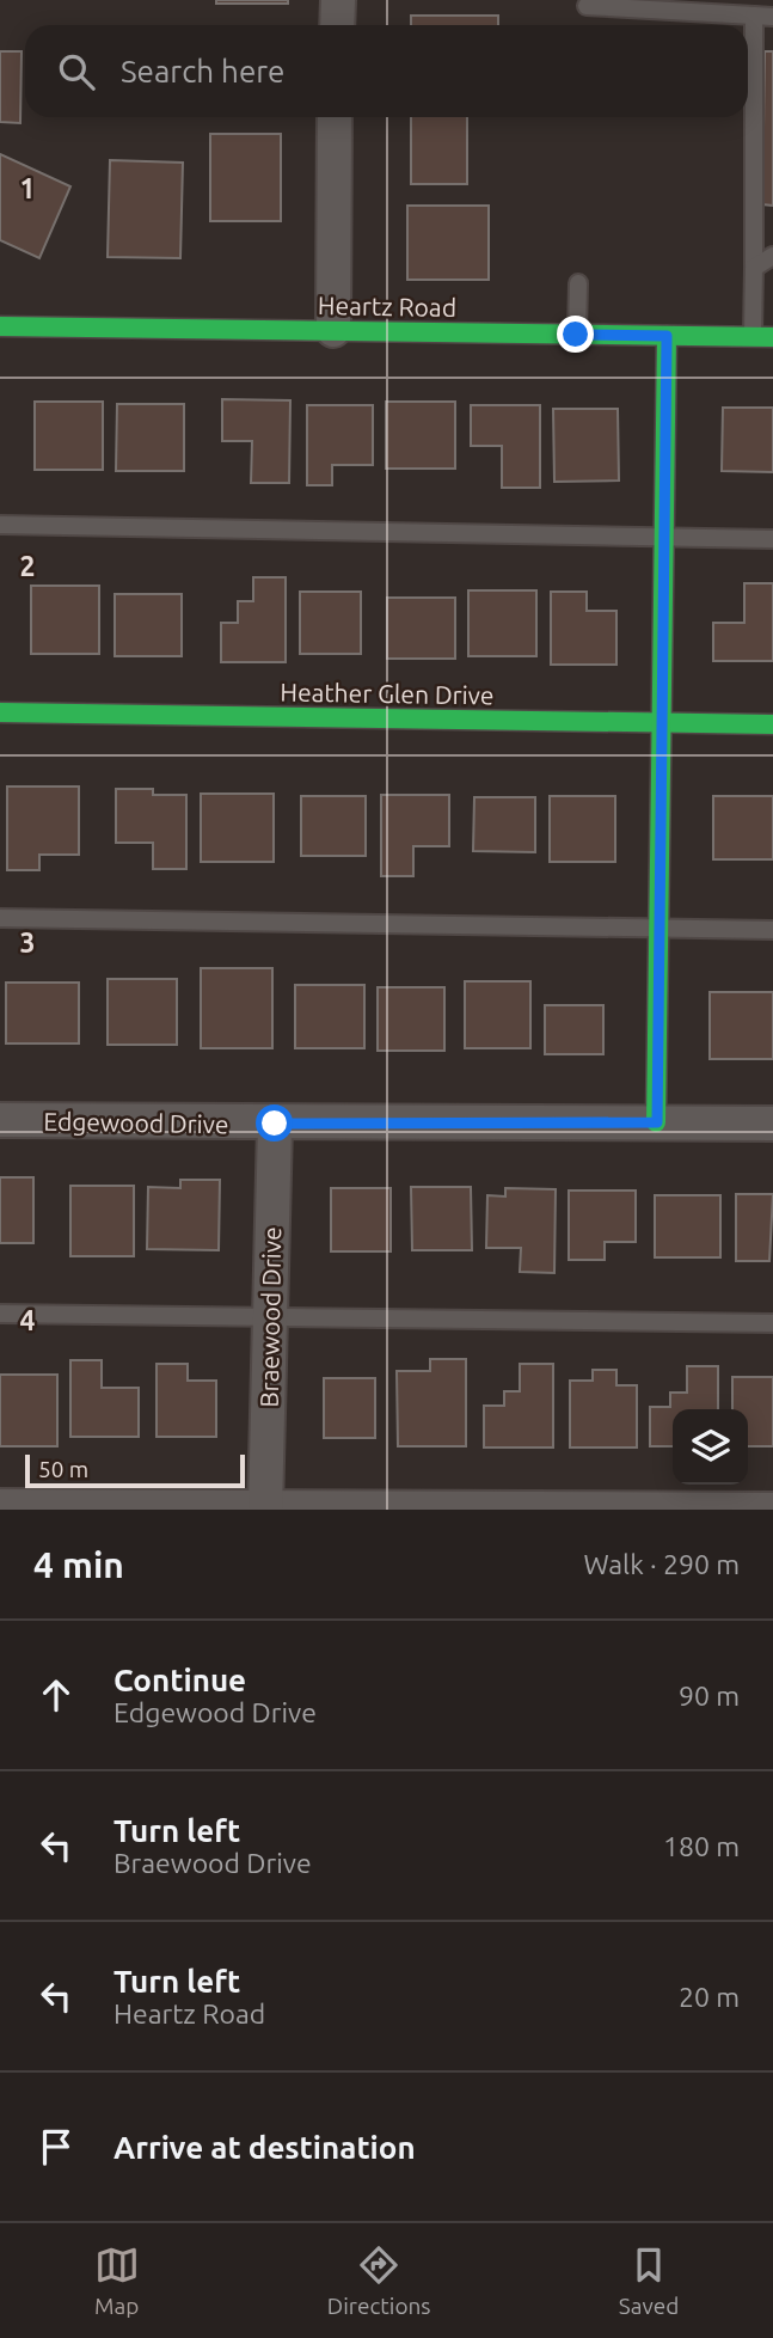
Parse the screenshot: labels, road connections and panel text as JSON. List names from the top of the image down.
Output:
{
  "streets": {
    "street": [
      "Heartz Road",
      "Heather Glen Drive",
      "Edgewood Drive",
      "Braewood Drive"
    ]
  },
  "crossings": [
    ["Edgewood Drive", "Braewood Drive"]
  ],
  "scale_bar": "50 m",
  "page": {
    "search": "Search here",
    "scale": "50 m",
    "heading": ["4 min", "Walk · 290 m"],
    "list": [
      ["Continue", "Edgewood Drive", "90 m"],
      ["Turn left", "Braewood Drive", "180 m"],
      ["Turn left", "Heartz Road", "20 m"],
      "Arrive at destination"
    ],
    "nav": ["Map", "Directions", "Saved"]
  },
  "grid": {
    "rows": [
      "1",
      "2",
      "3",
      "4"
    ]
  }
}
